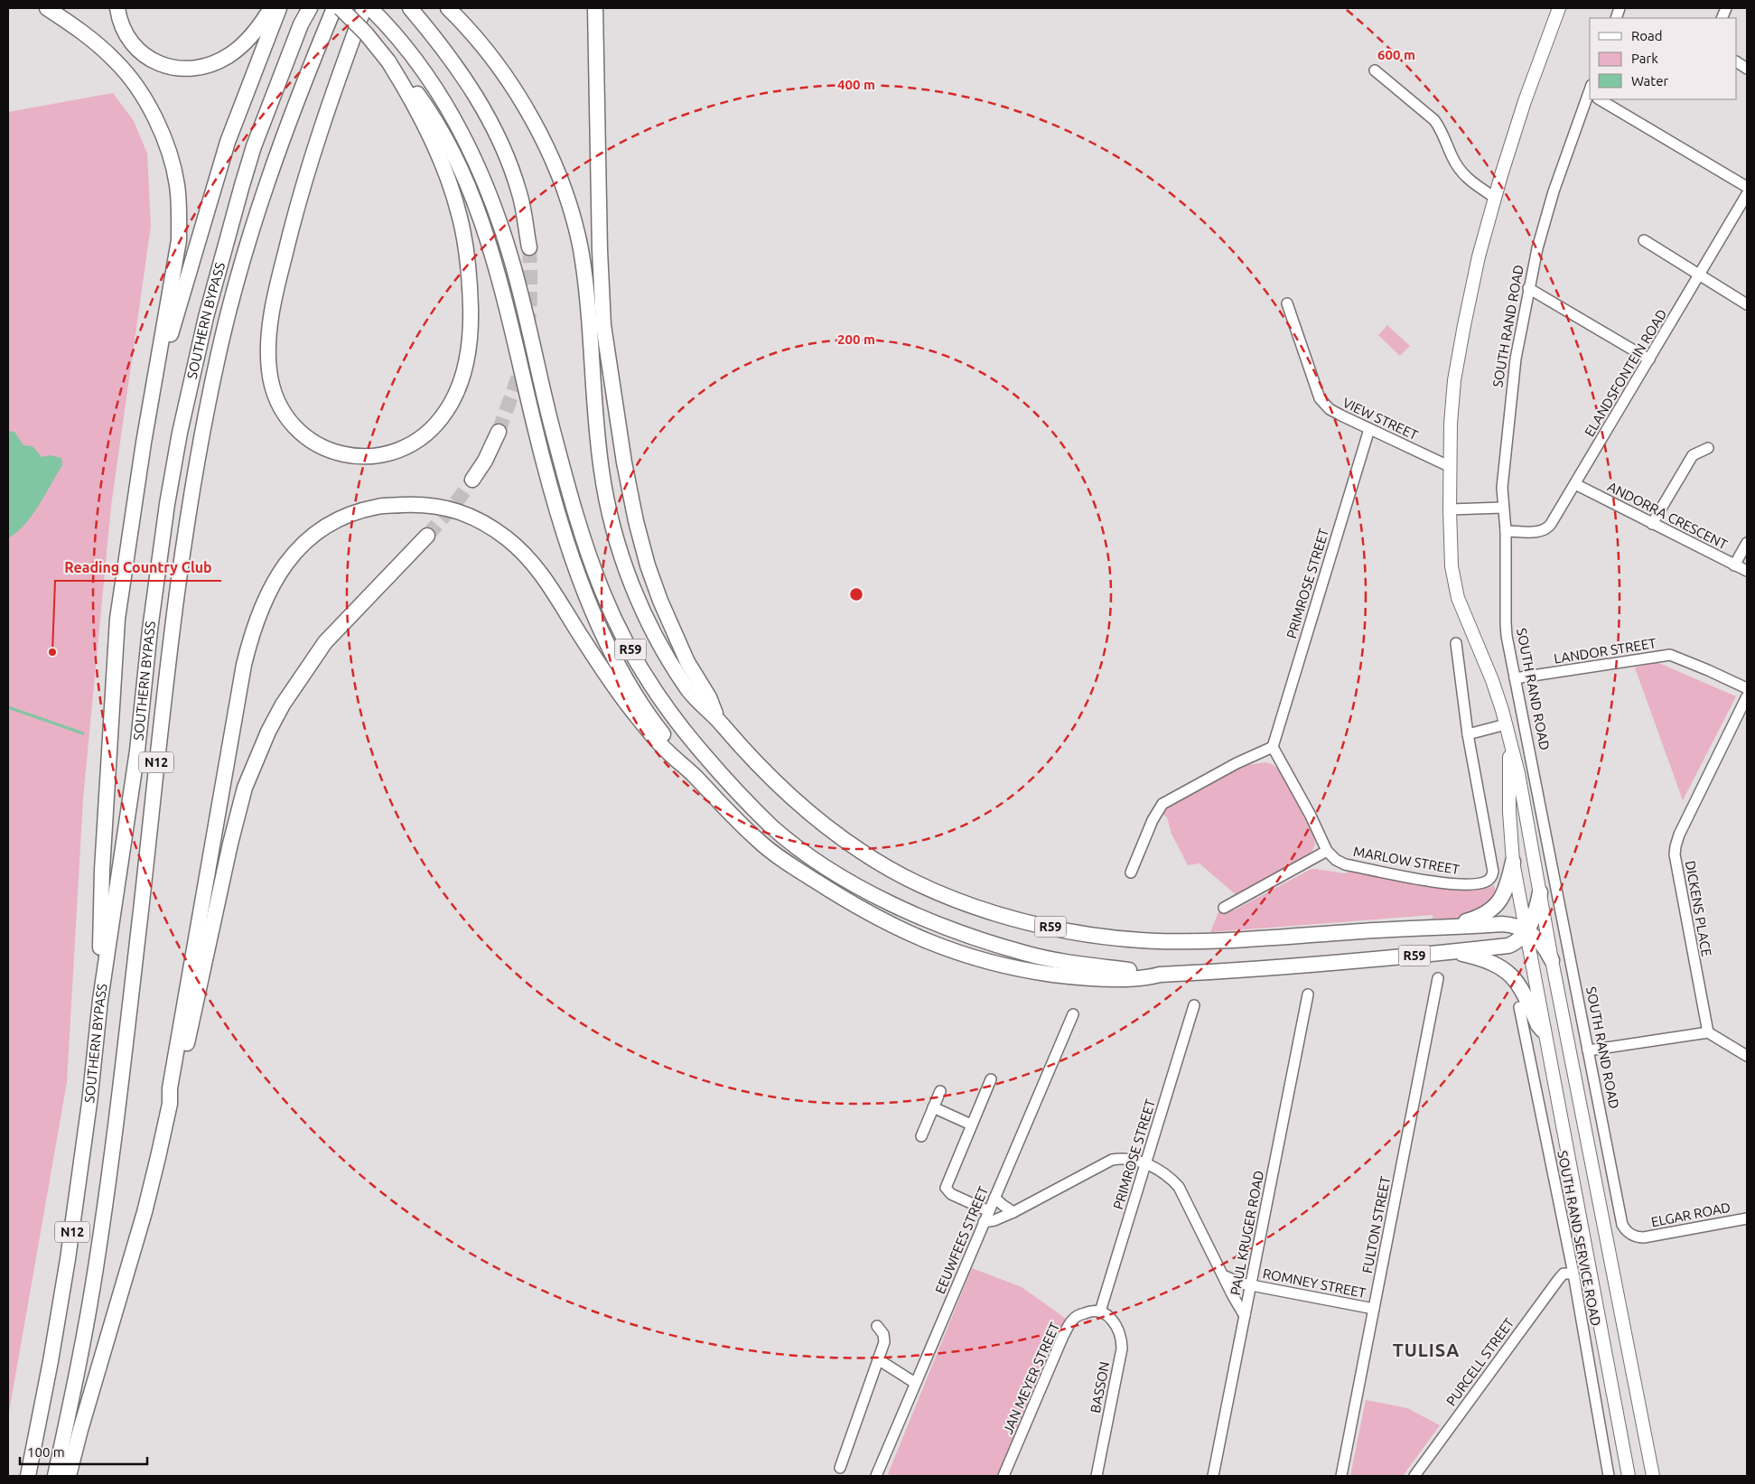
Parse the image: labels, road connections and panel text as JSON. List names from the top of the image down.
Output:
{
  "streets": {
    "highway": ["SOUTHERN BYPASS", "R59", "N12"],
    "street": [
      "SOUTH RAND ROAD",
      "ELANDSFONTEIN ROAD",
      "VIEW STREET",
      "ANDORRA CRESCENT",
      "PRIMROSE STREET",
      "LANDOR STREET",
      "MARLOW STREET",
      "DICKENS PLACE",
      "ELGAR ROAD",
      "FULTON STREET",
      "PAUL KRUGER ROAD",
      "SOUTH RAND SERVICE ROAD",
      "EEUWFEES STREET",
      "ROMNEY STREET",
      "PURCELL STREET",
      "JAN MEYER STREET",
      "BASSON"
    ]
  },
  "crossings": [
    ["SOUTH RAND ROAD", "ELANDSFONTEIN ROAD"],
    ["SOUTH RAND ROAD", "LANDOR STREET"],
    ["SOUTH RAND ROAD", "ELGAR ROAD"],
    ["ELANDSFONTEIN ROAD", "ANDORRA CRESCENT"],
    ["VIEW STREET", "PRIMROSE STREET"],
    ["PRIMROSE STREET", "JAN MEYER STREET"],
    ["PRIMROSE STREET", "BASSON"],
    ["FULTON STREET", "ROMNEY STREET"],
    ["PAUL KRUGER ROAD", "ROMNEY STREET"],
    ["SOUTH RAND SERVICE ROAD", "PURCELL STREET"],
    ["JAN MEYER STREET", "BASSON"]
  ],
  "districts": ["TULISA"],
  "places": ["Reading Country Club"],
  "legend": ["Road", "Park", "Water"],
  "scale_bar": "100 m",
  "rings": ["600 m", "400 m", "200 m"]
}
